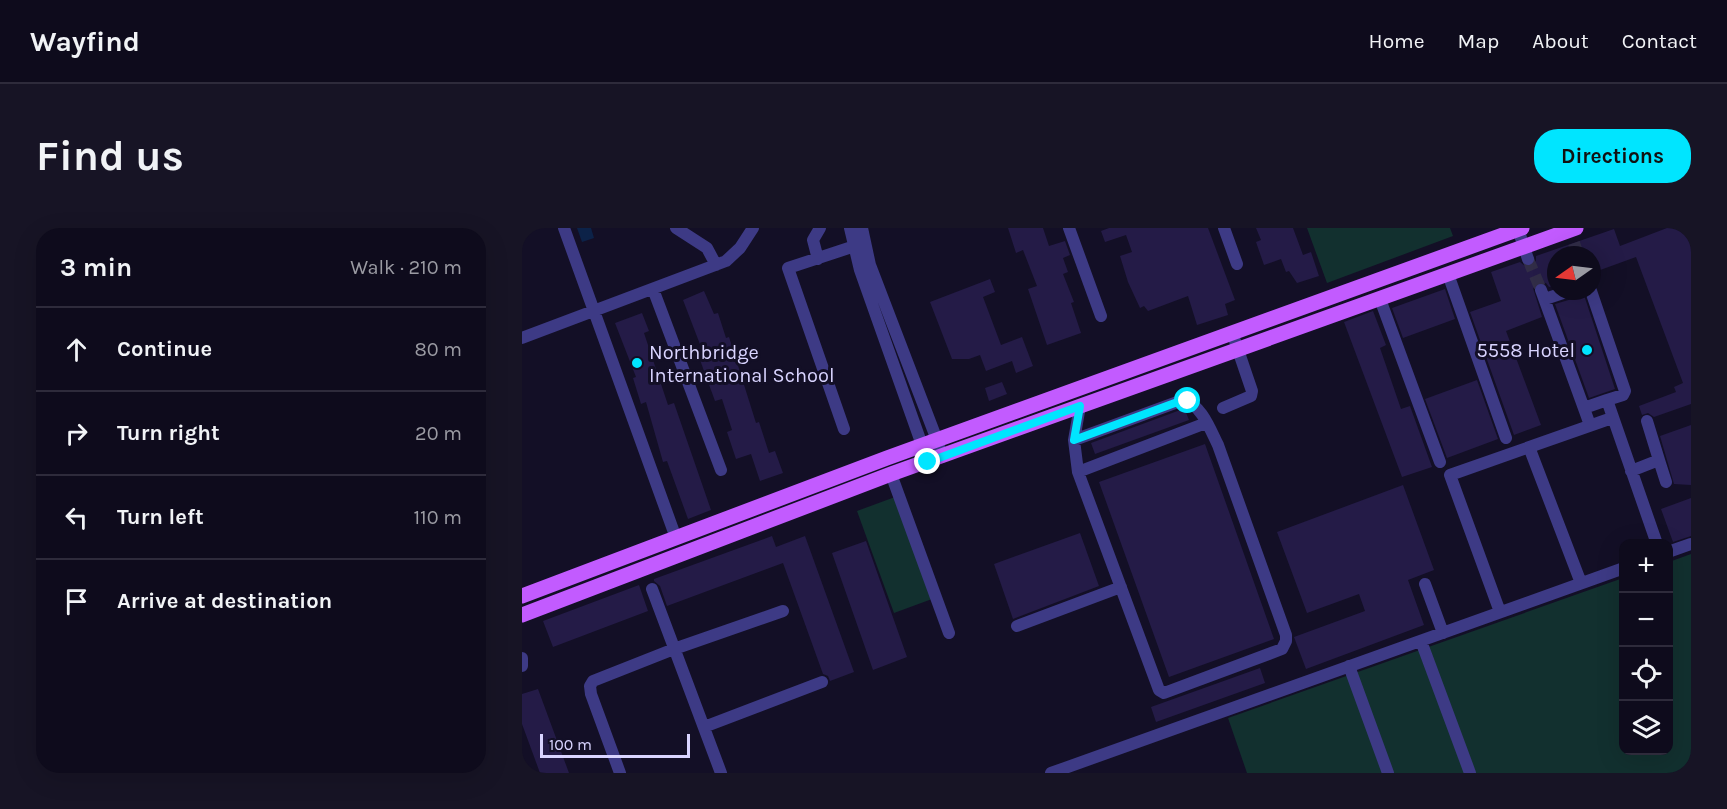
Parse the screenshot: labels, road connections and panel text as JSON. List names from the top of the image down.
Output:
{
  "places": ["5558 Hotel", "Northbridge International School"],
  "scale_bar": "100 m",
  "north": "left",
  "page": {
    "header": "Wayfind",
    "nav": [
      "Home",
      "Map",
      "About",
      "Contact"
    ],
    "buttons": "Directions",
    "title": "Find us",
    "heading": ["3 min", "Walk · 210 m"],
    "list": [
      ["Continue", "80 m"],
      ["Turn right", "20 m"],
      ["Turn left", "110 m"],
      "Arrive at destination"
    ],
    "map_buttons": ["+", "−"],
    "scale": "100 m"
  }
}
